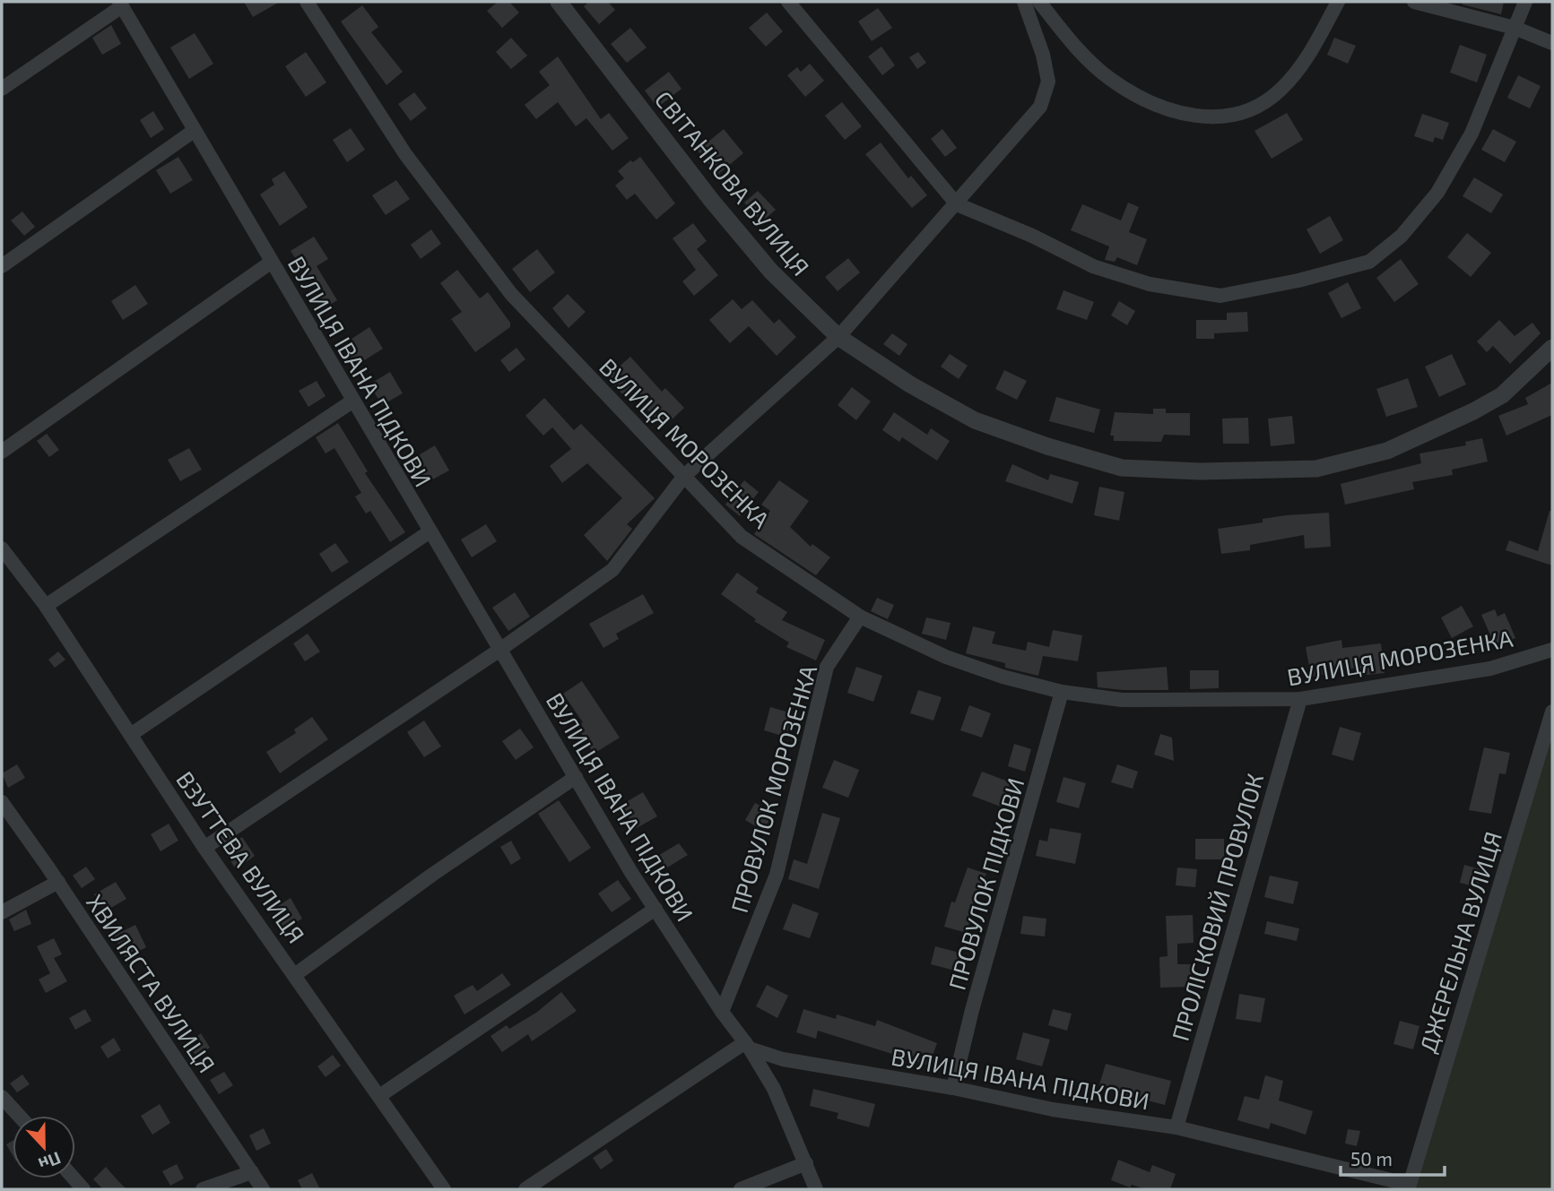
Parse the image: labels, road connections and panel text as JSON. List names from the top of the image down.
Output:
{
  "streets": {
    "street": [
      "СВІТАНКОВА ВУЛИЦЯ",
      "ВУЛИЦЯ ІВАНА ПІДКОВИ",
      "ВУЛИЦЯ МОРОЗЕНКА",
      "ПРОВУЛОК МОРОЗЕНКА",
      "ВЗУТТЄВА ВУЛИЦЯ",
      "ПРОВУЛОК ПІДКОВИ",
      "ПРОЛІСКОВИЙ ПРОВУЛОК",
      "ДЖЕРЕЛЬНА ВУЛИЦЯ",
      "ХВИЛЯСТА ВУЛИЦЯ"
    ]
  },
  "crossings": [
    ["ВУЛИЦЯ ІВАНА ПІДКОВИ", "ПРОВУЛОК МОРОЗЕНКА"],
    ["ВУЛИЦЯ ІВАНА ПІДКОВИ", "ПРОВУЛОК ПІДКОВИ"],
    ["ВУЛИЦЯ ІВАНА ПІДКОВИ", "ПРОЛІСКОВИЙ ПРОВУЛОК"],
    ["ВУЛИЦЯ ІВАНА ПІДКОВИ", "ДЖЕРЕЛЬНА ВУЛИЦЯ"],
    ["ВУЛИЦЯ МОРОЗЕНКА", "ПРОВУЛОК МОРОЗЕНКА"],
    ["ВУЛИЦЯ МОРОЗЕНКА", "ПРОВУЛОК ПІДКОВИ"],
    ["ВУЛИЦЯ МОРОЗЕНКА", "ПРОЛІСКОВИЙ ПРОВУЛОК"]
  ],
  "scale_bar": "50 m",
  "north": "bottom"
}
